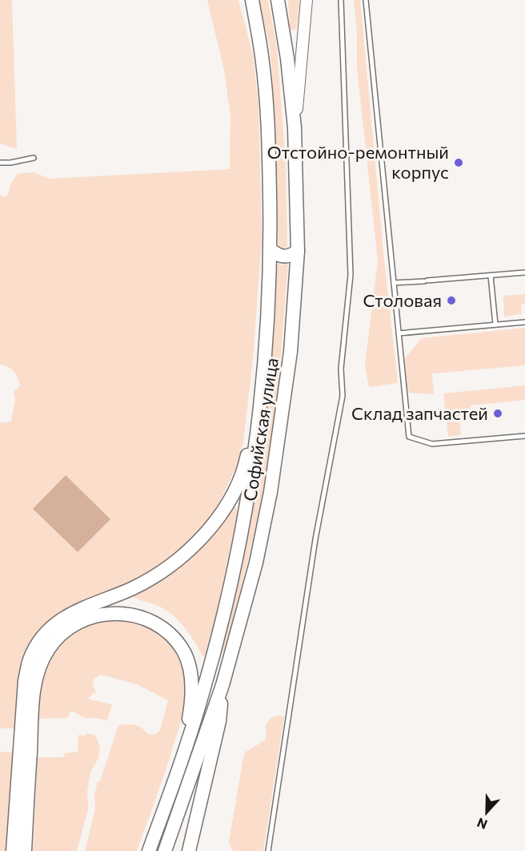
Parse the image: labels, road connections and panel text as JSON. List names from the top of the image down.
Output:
{
  "streets": {
    "main road": ["Софийская улица"]
  },
  "places": ["Отстойно-ремонтный корпус", "Столовая", "Склад запчастей"],
  "north": "bottom"
}
